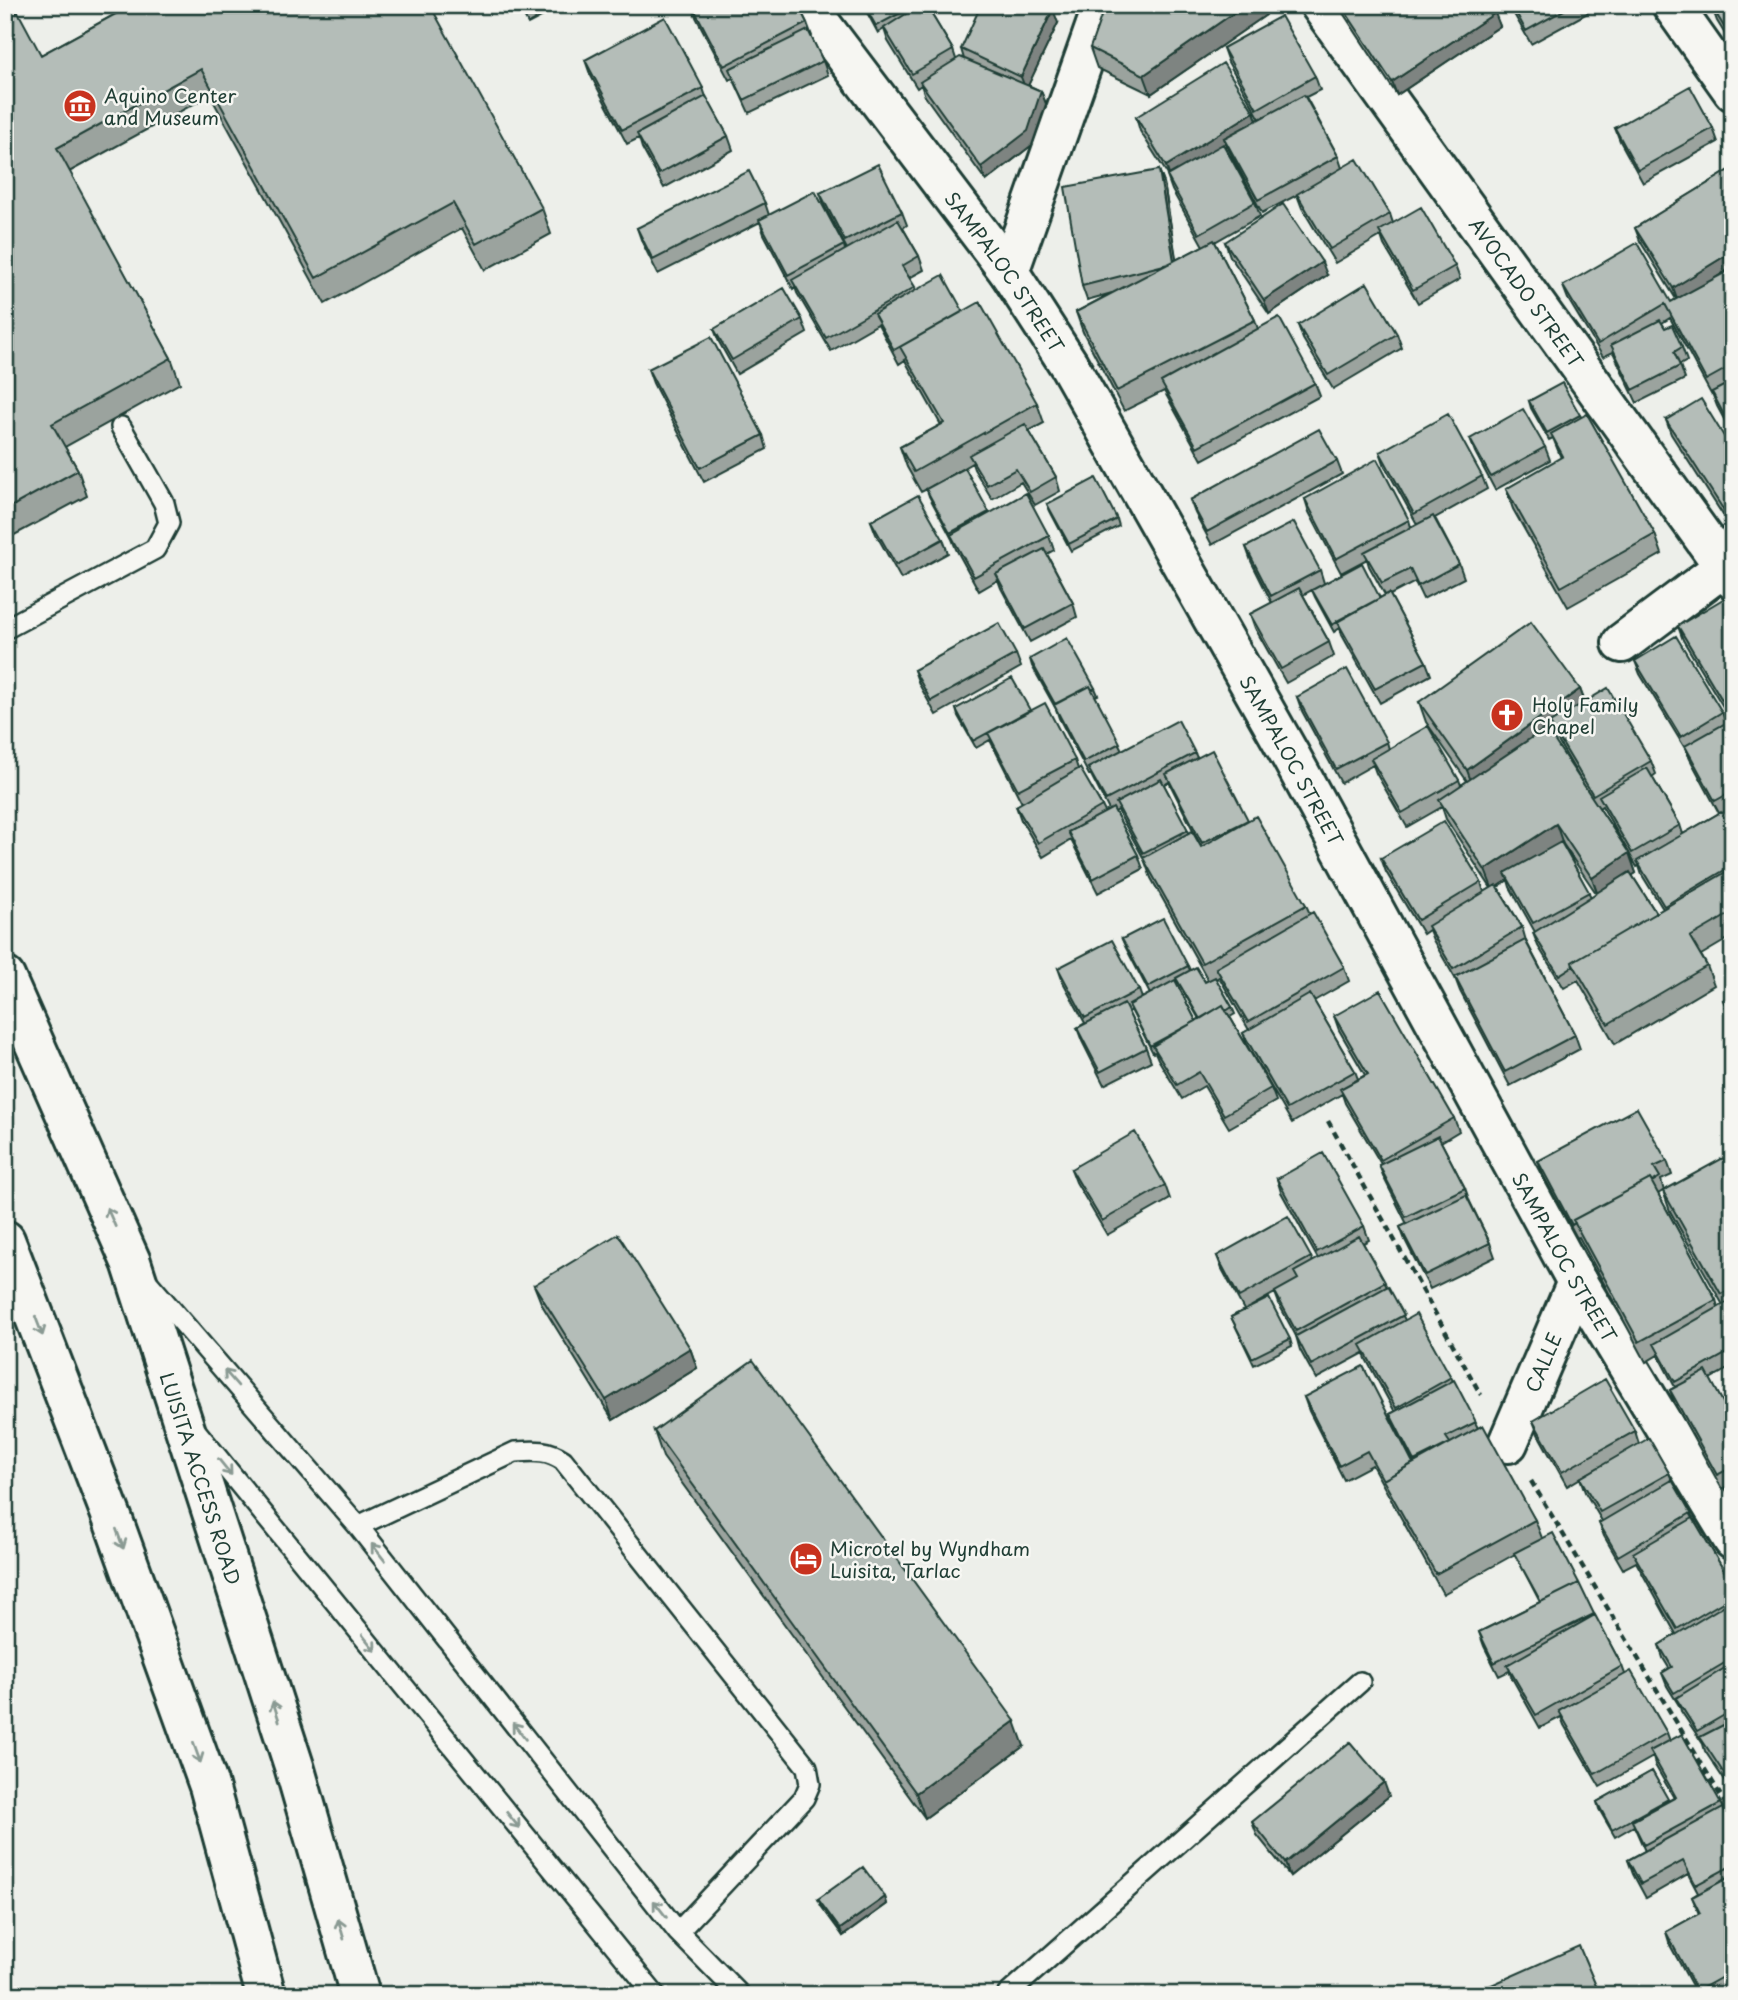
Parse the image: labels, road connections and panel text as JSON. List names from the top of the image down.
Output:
{
  "streets": {
    "street": [
      "SAMPALOC STREET",
      "AVOCADO STREET",
      "CALLE",
      "LUISITA ACCESS ROAD"
    ]
  },
  "crossings": [
    ["SAMPALOC STREET", "CALLE"]
  ],
  "places": {
    "museum": ["Aquino Center and Museum"],
    "church": ["Holy Family Chapel"],
    "hotel": ["Microtel by Wyndham Luisita, Tarlac"]
  }
}
